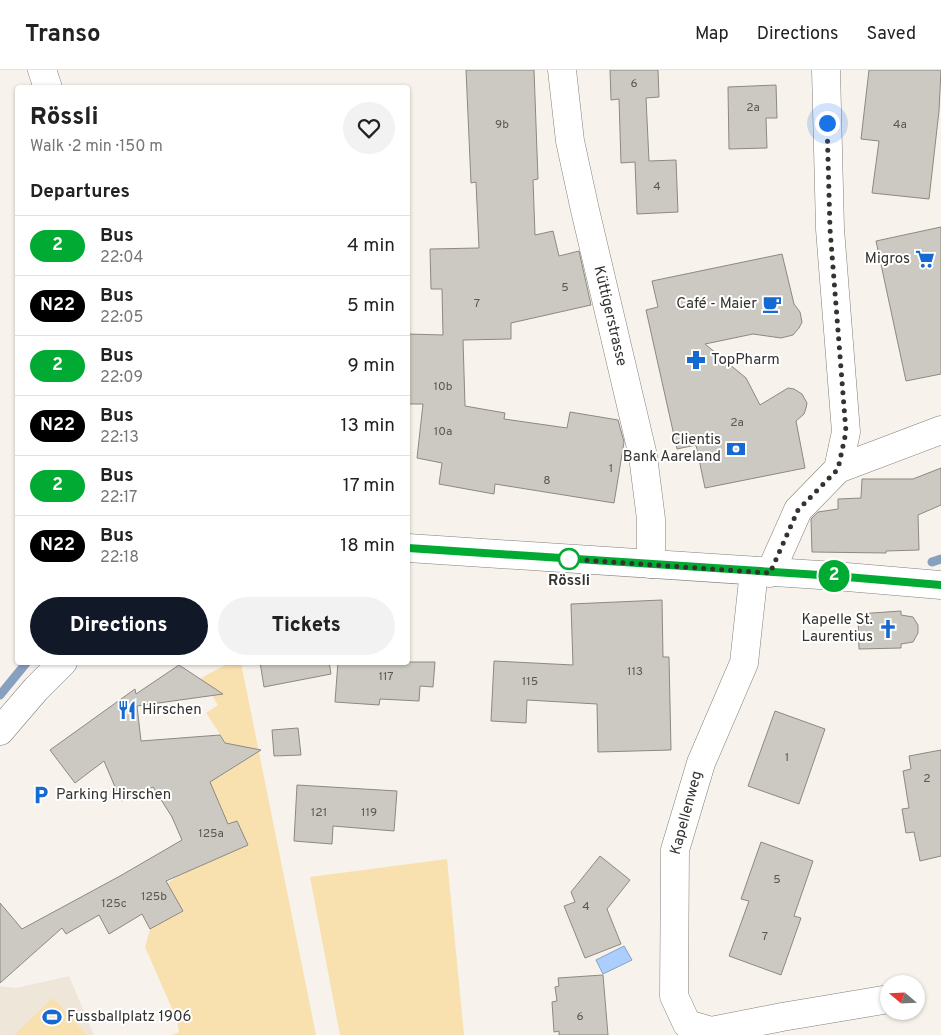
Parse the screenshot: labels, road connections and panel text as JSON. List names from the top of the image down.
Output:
{
  "streets": {
    "street": ["Küttigerstrasse", "Kapellenweg"]
  },
  "places": {
    "supermarket": ["Migros"],
    "cafe": ["Café - Maier"],
    "pharmacy": ["TopPharm"],
    "bank": ["Clientis Bank Aareland"],
    "other": ["Rössli"],
    "church": ["Kapelle St. Laurentius"],
    "restaurant": ["Hirschen"],
    "parking": ["Parking Hirschen"],
    "sports": ["Fussballplatz 1906"]
  },
  "lines": ["bus line 2"],
  "house_numbers": [
    "6",
    "2a",
    "9b",
    "4a",
    "4",
    "5",
    "7",
    "10b",
    "2a",
    "10a",
    "1",
    "8",
    "113",
    "117",
    "115",
    "1",
    "2",
    "121",
    "119",
    "125a",
    "5",
    "125b",
    "125c",
    "4",
    "7",
    "6"
  ],
  "north": "left",
  "page": {
    "header": "Transo",
    "nav": ["Map", "Directions", "Saved"],
    "on_map": "2",
    "heading": [
      ["Rössli", "Walk · 2 min · 150 m"],
      "Departures"
    ],
    "list": [
      {
        "mark": "2",
        "name": "Bus",
        "note": "22:04",
        "value": "4 min"
      },
      {
        "mark": "N22",
        "name": "Bus",
        "note": "22:05",
        "value": "5 min"
      },
      {
        "mark": "2",
        "name": "Bus",
        "note": "22:09",
        "value": "9 min"
      },
      {
        "mark": "N22",
        "name": "Bus",
        "note": "22:13",
        "value": "13 min"
      },
      {
        "mark": "2",
        "name": "Bus",
        "note": "22:17",
        "value": "17 min"
      },
      {
        "mark": "N22",
        "name": "Bus",
        "note": "22:18",
        "value": "18 min"
      }
    ],
    "buttons": ["Directions", "Tickets"]
  }
}
